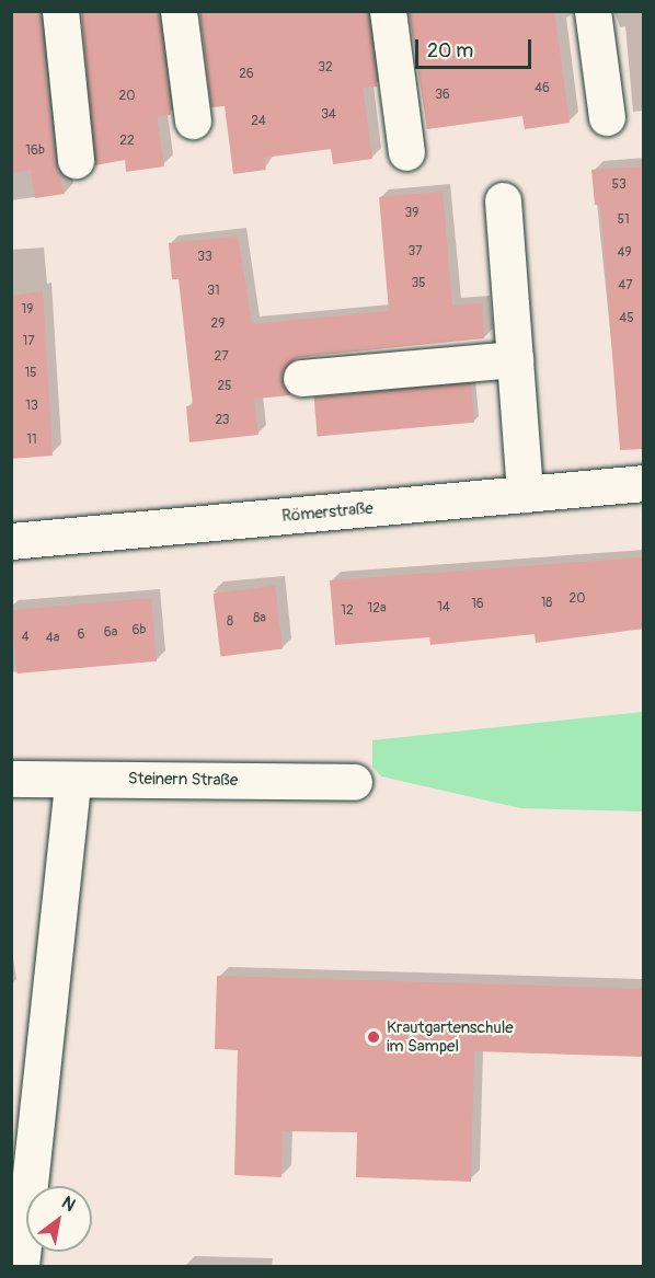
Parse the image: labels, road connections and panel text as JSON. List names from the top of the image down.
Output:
{
  "streets": {
    "street": ["Römerstraße", "Steinern Straße"]
  },
  "places": ["Krautgartenschule im Sampel"],
  "house_numbers": [
    "32",
    "26",
    "46",
    "36",
    "20",
    "34",
    "24",
    "22",
    "16b",
    "53",
    "39",
    "51",
    "37",
    "49",
    "33",
    "35",
    "47",
    "31",
    "19",
    "45",
    "29",
    "17",
    "27",
    "15",
    "25",
    "13",
    "23",
    "11",
    "20",
    "18",
    "16",
    "14",
    "12a",
    "12",
    "8a",
    "8",
    "6b",
    "6a",
    "6",
    "4",
    "4a"
  ],
  "scale_bar": "20 m",
  "north": "top right"
}
